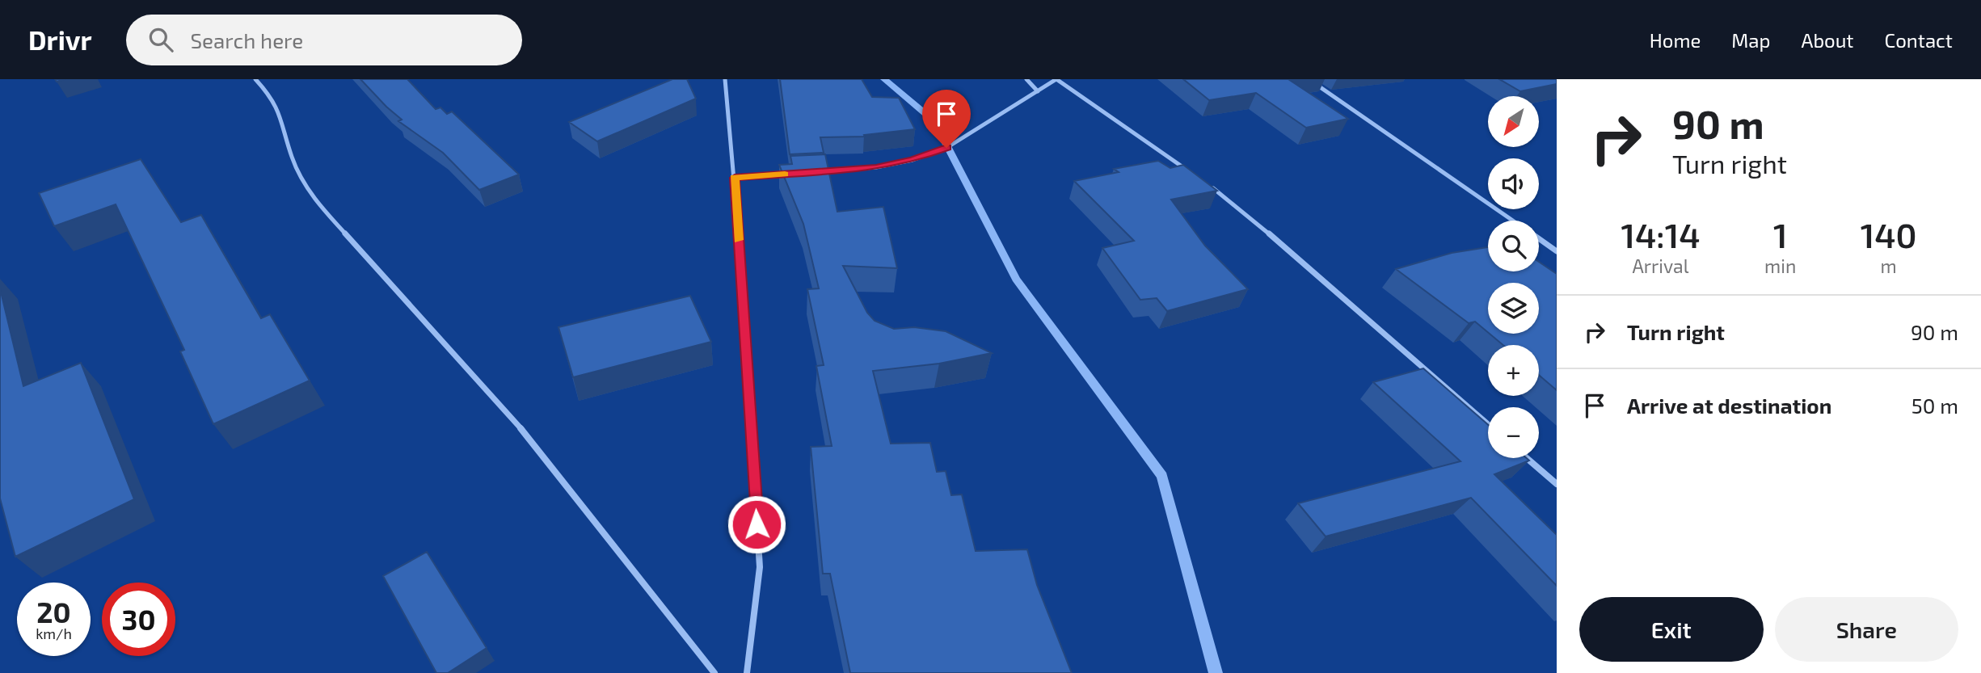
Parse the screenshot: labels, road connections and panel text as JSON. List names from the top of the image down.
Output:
{
  "north": "bottom left",
  "page": {
    "header": "Drivr",
    "search": "Search here",
    "nav": [
      "Home",
      "Map",
      "About",
      "Contact"
    ],
    "turn": ["90 m", "Turn right"],
    "map_buttons": ["+", "−"],
    "eta": [
      "14:14",
      "Arrival",
      "1",
      "min",
      "140",
      "m"
    ],
    "list": [
      {
        "name": "Turn right",
        "value": "90 m"
      },
      {
        "name": "Arrive at destination",
        "value": "50 m"
      }
    ],
    "speed": "20 km/h",
    "limit": "30",
    "buttons": ["Exit", "Share"]
  }
}
